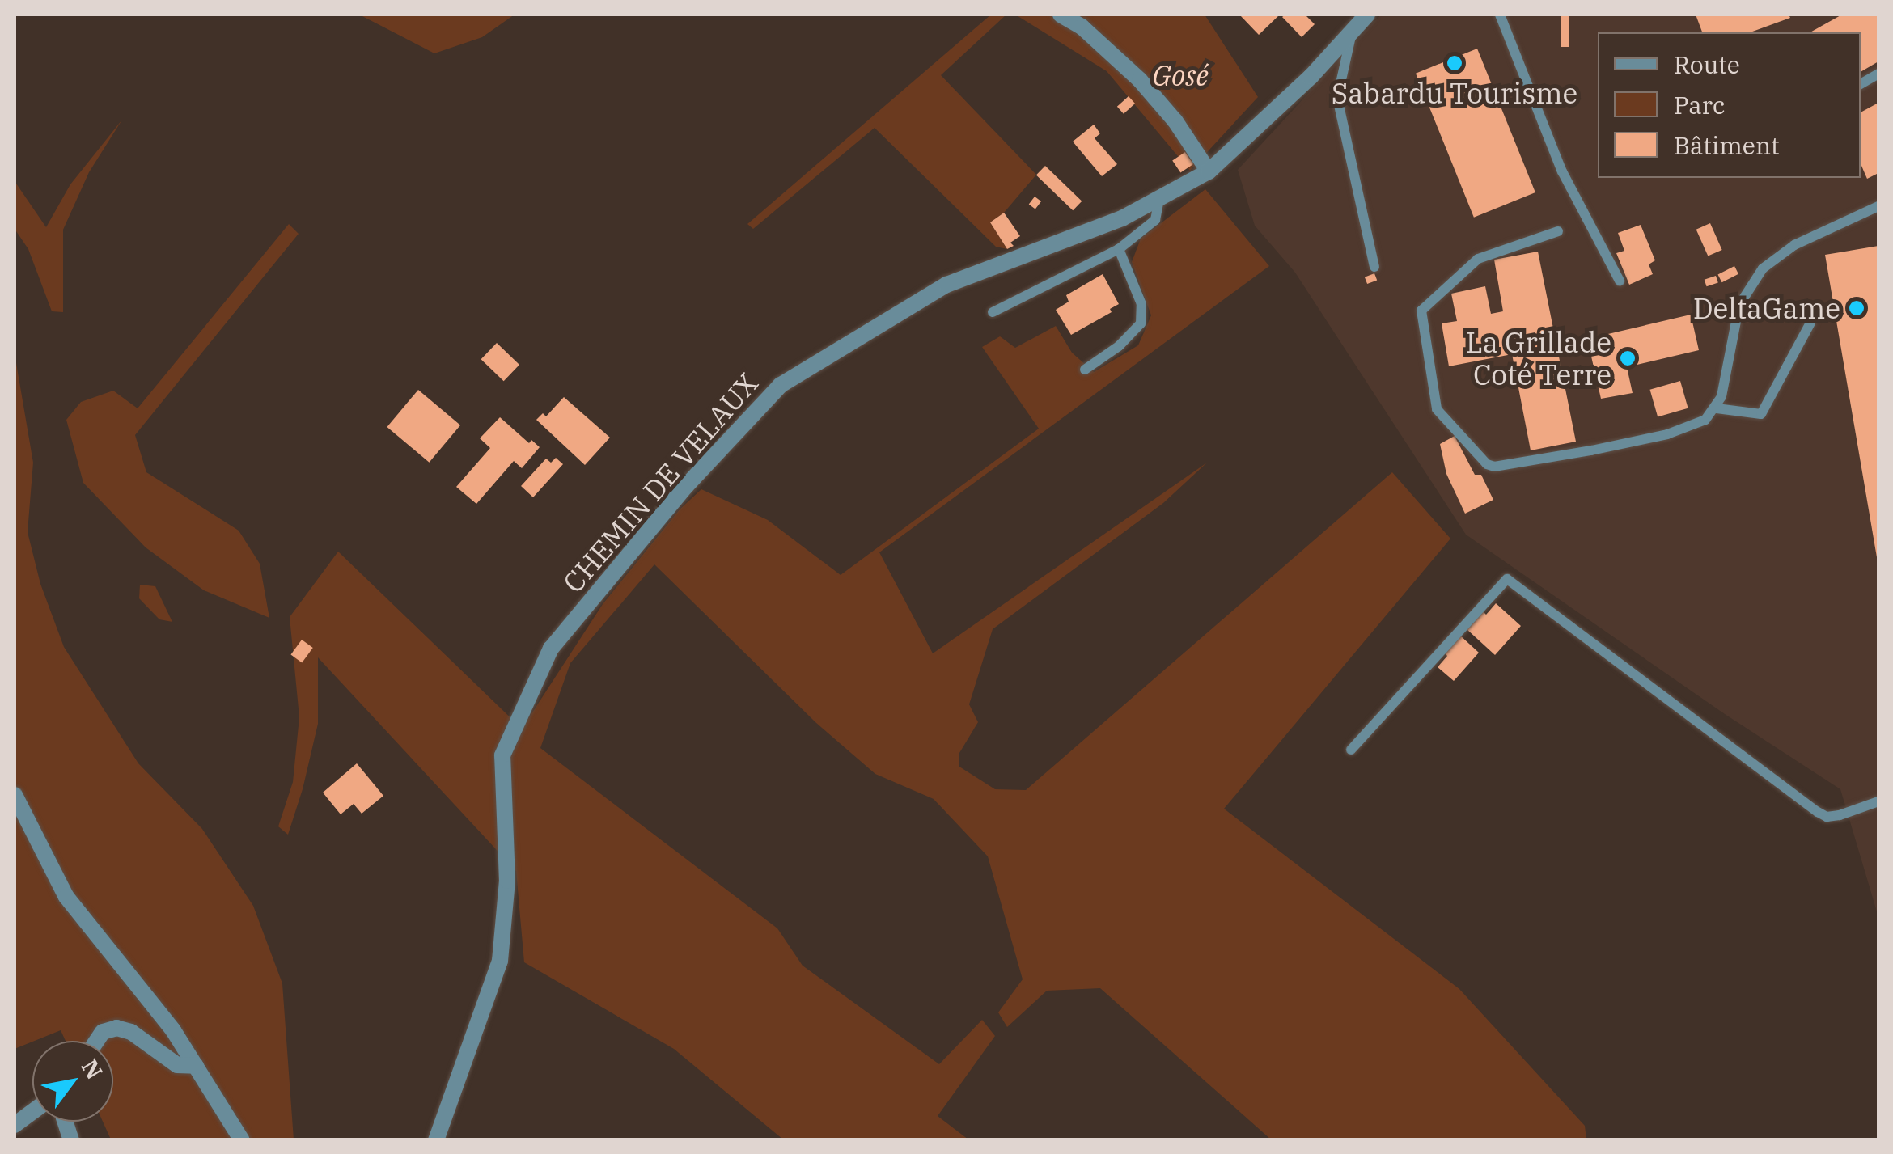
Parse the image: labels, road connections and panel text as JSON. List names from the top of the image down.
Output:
{
  "streets": {
    "street": ["CHEMIN DE VELAUX"]
  },
  "parks": ["Gosé"],
  "places": ["Sabardu Tourisme", "DeltaGame", "La Grillade Coté Terre"],
  "legend": ["Route", "Parc", "Bâtiment"],
  "north": "top right"
}
